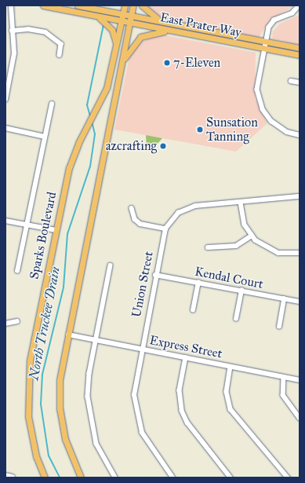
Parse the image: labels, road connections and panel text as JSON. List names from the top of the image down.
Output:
{
  "streets": {
    "main road": ["East Prater Way", "Sparks Boulevard"],
    "street": ["Kendal Court", "Union Street", "Express Street"]
  },
  "crossings": [
    ["East Prater Way", "Sparks Boulevard"],
    ["Kendal Court", "Union Street"],
    ["Union Street", "Express Street"]
  ],
  "water": ["North Truckee Drain"],
  "places": ["7-Eleven", "Sunsation Tanning", "azcrafting"]
}
